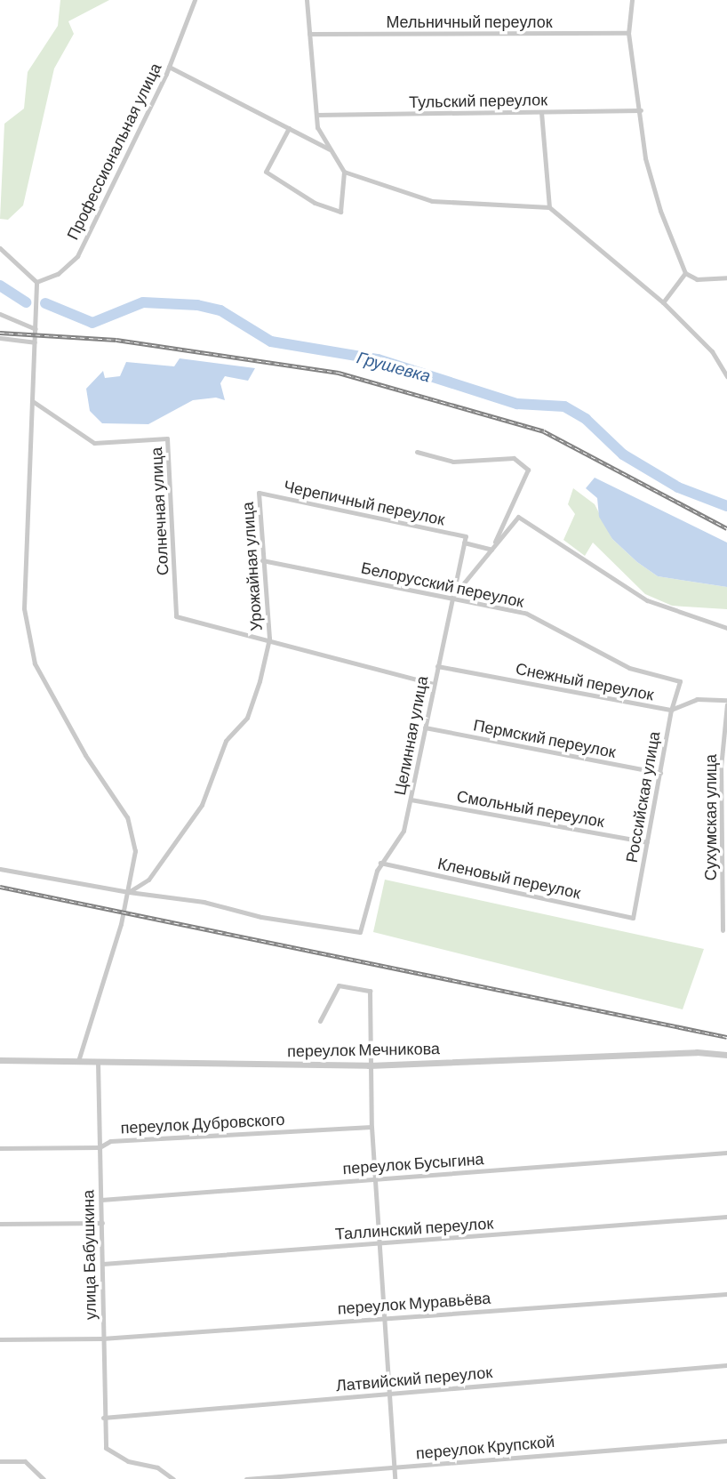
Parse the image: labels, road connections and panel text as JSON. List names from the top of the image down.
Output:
{
  "streets": {
    "street": [
      "Мельничный переулок",
      "Тульский переулок",
      "Профессиональная улица",
      "Черепичный переулок",
      "Солнечная улица",
      "Урожайная улица",
      "Белорусский переулок",
      "Снежный переулок",
      "Целинная улица",
      "Пермский переулок",
      "Российская улица",
      "Смольный переулок",
      "Сухумская улица",
      "Кленовый переулок",
      "переулок Мечникова",
      "переулок Дубровского",
      "переулок Бусыгина",
      "Таллинский переулок",
      "улица Бабушкина",
      "переулок Муравьёва",
      "Латвийский переулок",
      "переулок Крупской"
    ]
  },
  "crossings": [
    ["Черепичный переулок", "Урожайная улица"],
    ["Черепичный переулок", "Целинная улица"],
    ["Солнечная улица", "Урожайная улица"],
    ["Урожайная улица", "Белорусский переулок"],
    ["Белорусский переулок", "Целинная улица"],
    ["Белорусский переулок", "Российская улица"],
    ["Снежный переулок", "Целинная улица"],
    ["Снежный переулок", "Российская улица"],
    ["Целинная улица", "Пермский переулок"],
    ["Целинная улица", "Смольный переулок"],
    ["Целинная улица", "Кленовый переулок"],
    ["Пермский переулок", "Российская улица"],
    ["Российская улица", "Смольный переулок"],
    ["Российская улица", "Кленовый переулок"],
    ["переулок Мечникова", "улица Бабушкина"],
    ["переулок Дубровского", "улица Бабушкина"],
    ["переулок Бусыгина", "улица Бабушкина"],
    ["Таллинский переулок", "улица Бабушкина"],
    ["улица Бабушкина", "переулок Муравьёва"],
    ["улица Бабушкина", "Латвийский переулок"]
  ],
  "water": ["Грушевка"]
}
